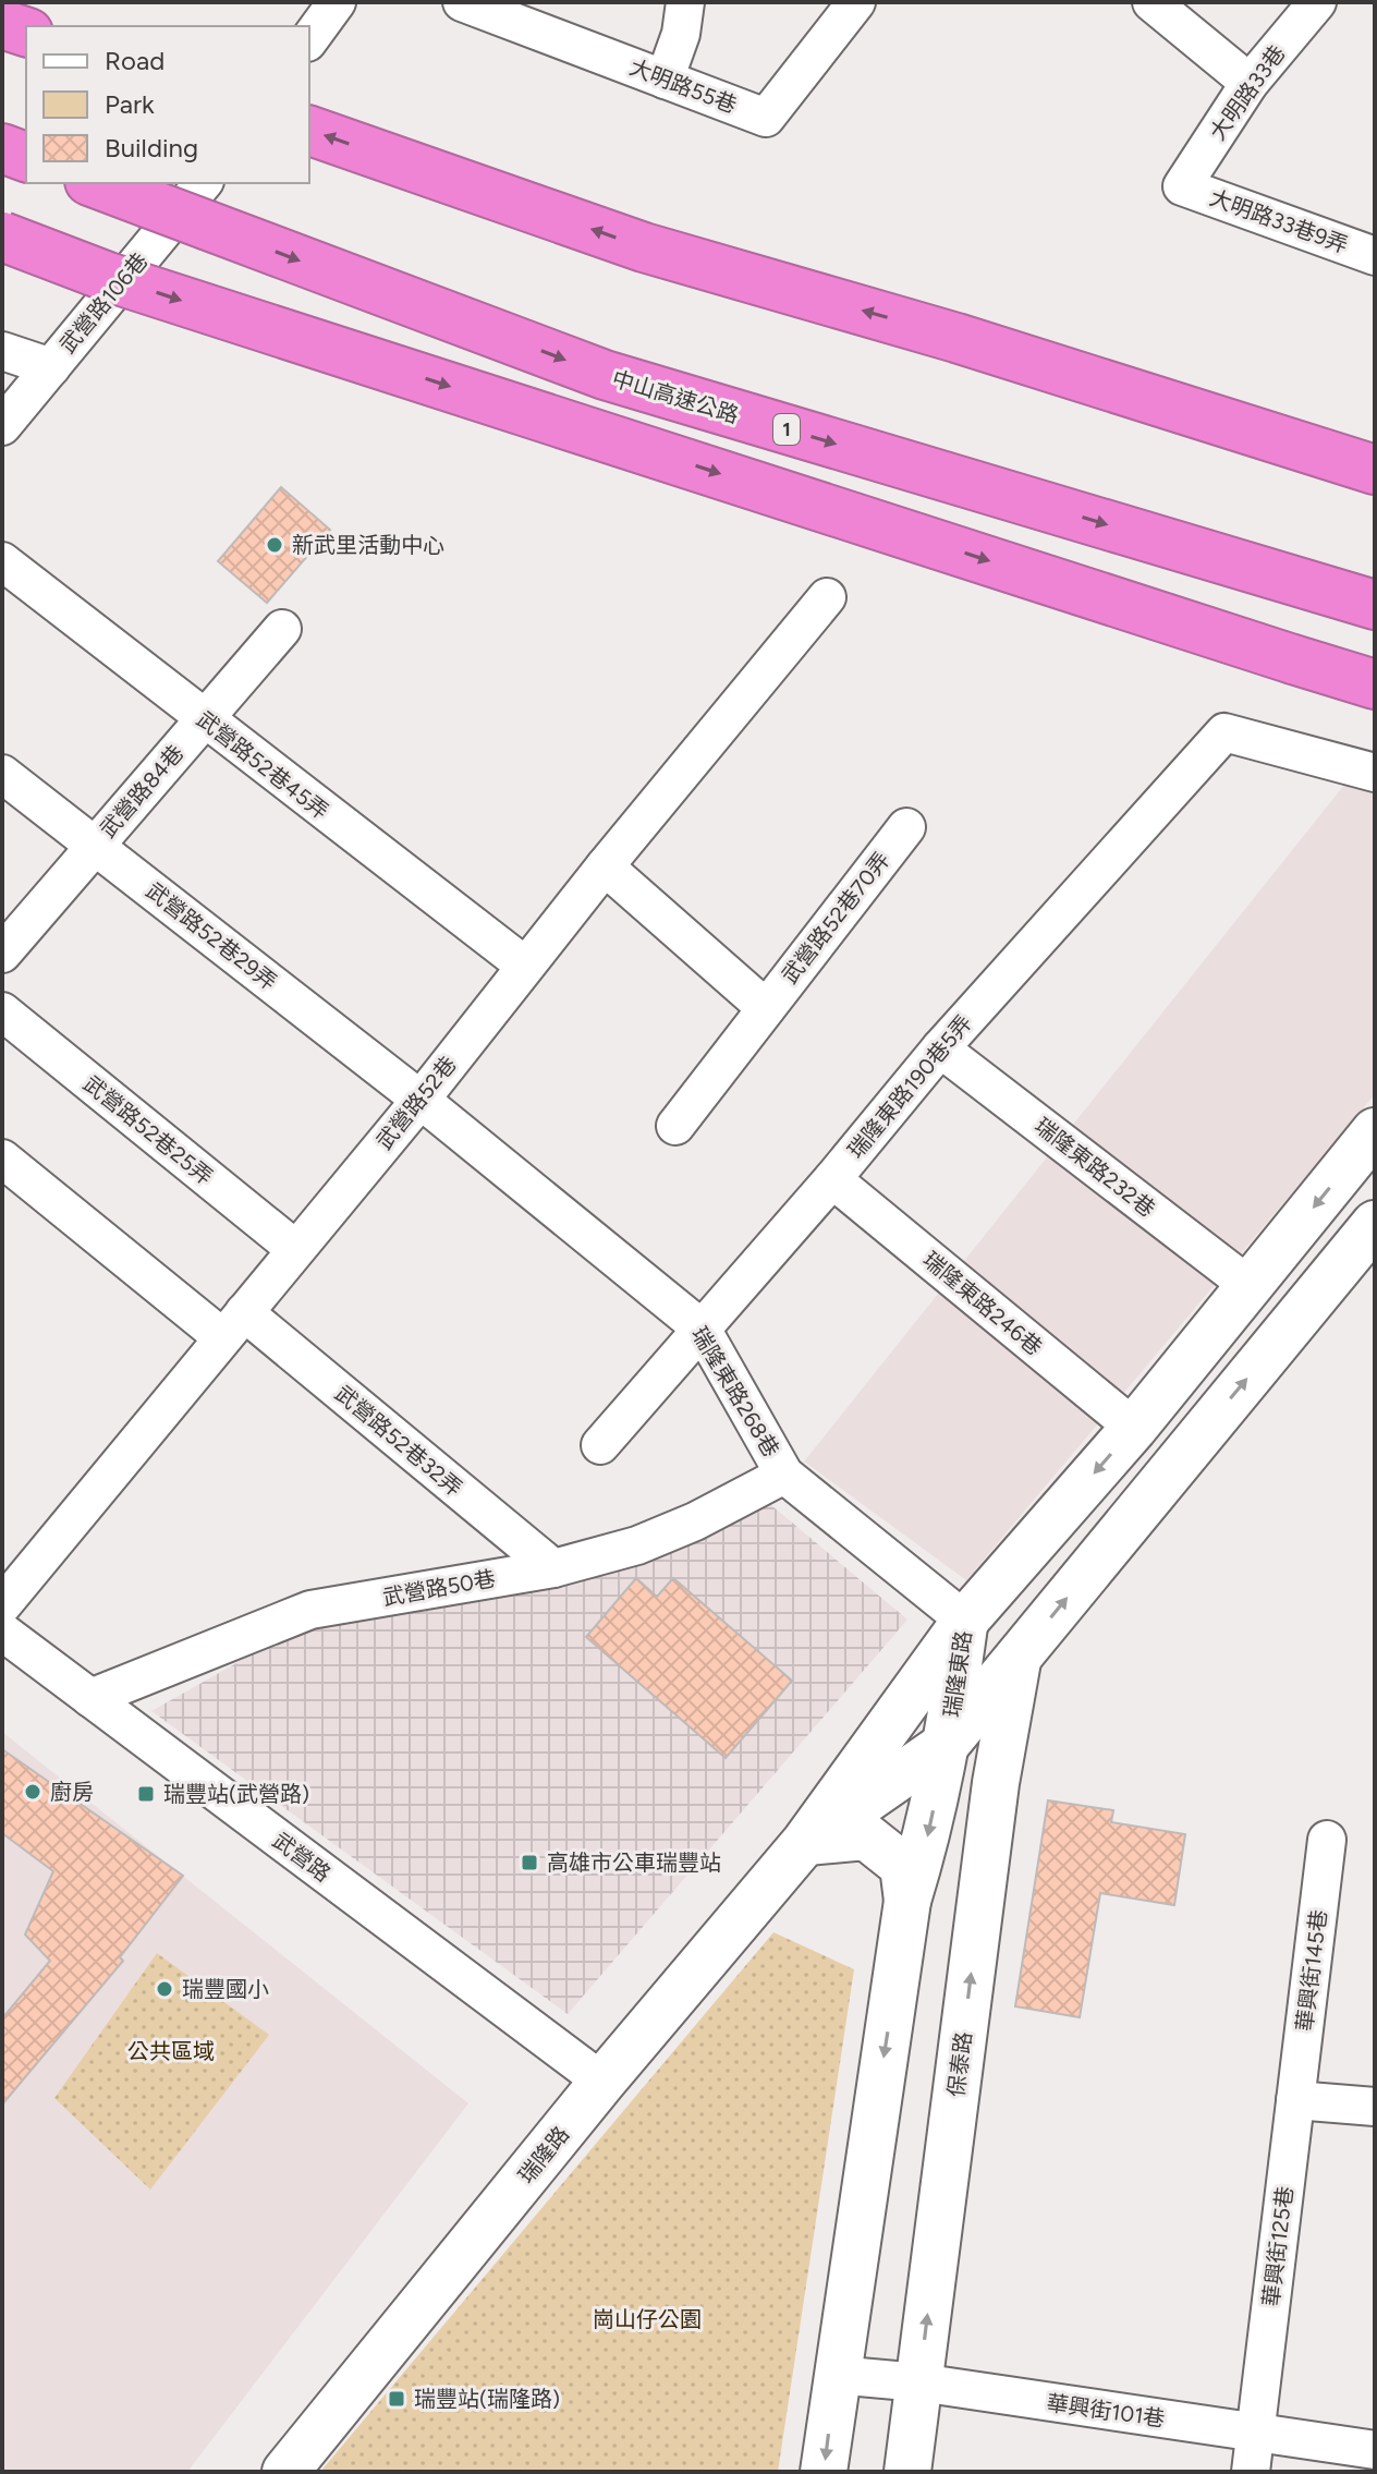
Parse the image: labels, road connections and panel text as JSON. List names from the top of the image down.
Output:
{
  "streets": {
    "highway": ["中山高速公路", "1"],
    "street": [
      "大明路55巷",
      "大明路33巷",
      "大明路33巷9弄",
      "武營路106巷",
      "武營路52巷45弄",
      "武營路84巷",
      "武營路52巷70弄",
      "武營路52巷29弄",
      "瑞隆東路190巷5弄",
      "武營路52巷",
      "武營路52巷25弄",
      "瑞隆東路232巷",
      "瑞隆東路246巷",
      "瑞隆東路268巷",
      "武營路52巷32弄",
      "武營路50巷",
      "瑞隆東路",
      "武營路",
      "華興街145巷",
      "保泰路",
      "瑞隆路",
      "華興街125巷",
      "華興街101巷"
    ]
  },
  "crossings": [
    ["大明路33巷", "大明路33巷9弄"],
    ["武營路106巷", "中山高速公路"],
    ["武營路52巷45弄", "武營路84巷"],
    ["武營路52巷45弄", "武營路52巷"],
    ["武營路84巷", "武營路52巷29弄"],
    ["武營路52巷29弄", "武營路52巷"],
    ["武營路52巷29弄", "瑞隆東路268巷"],
    ["瑞隆東路190巷5弄", "瑞隆東路232巷"],
    ["瑞隆東路190巷5弄", "瑞隆東路246巷"],
    ["瑞隆東路190巷5弄", "瑞隆東路268巷"],
    ["武營路52巷", "武營路52巷25弄"],
    ["武營路52巷", "瑞隆東路268巷"],
    ["武營路52巷", "武營路52巷32弄"],
    ["瑞隆東路232巷", "瑞隆東路"],
    ["瑞隆東路246巷", "瑞隆東路"],
    ["瑞隆東路268巷", "武營路50巷"],
    ["瑞隆東路268巷", "瑞隆東路"],
    ["瑞隆東路268巷", "瑞隆路"],
    ["武營路52巷32弄", "武營路50巷"],
    ["武營路50巷", "武營路"],
    ["瑞隆東路", "保泰路"],
    ["瑞隆東路", "瑞隆路"],
    ["武營路", "瑞隆路"],
    ["華興街145巷", "華興街125巷"],
    ["保泰路", "華興街101巷"],
    ["華興街125巷", "華興街101巷"]
  ],
  "parks": ["公共區域", "崗山仔公園"],
  "places": {
    "other": ["新武里活動中心", "廚房", "瑞豐國小"],
    "transit": ["瑞豐站(武營路)", "高雄市公車瑞豐站", "瑞豐站(瑞隆路)"]
  },
  "legend": ["Road", "Park", "Building"]
}
